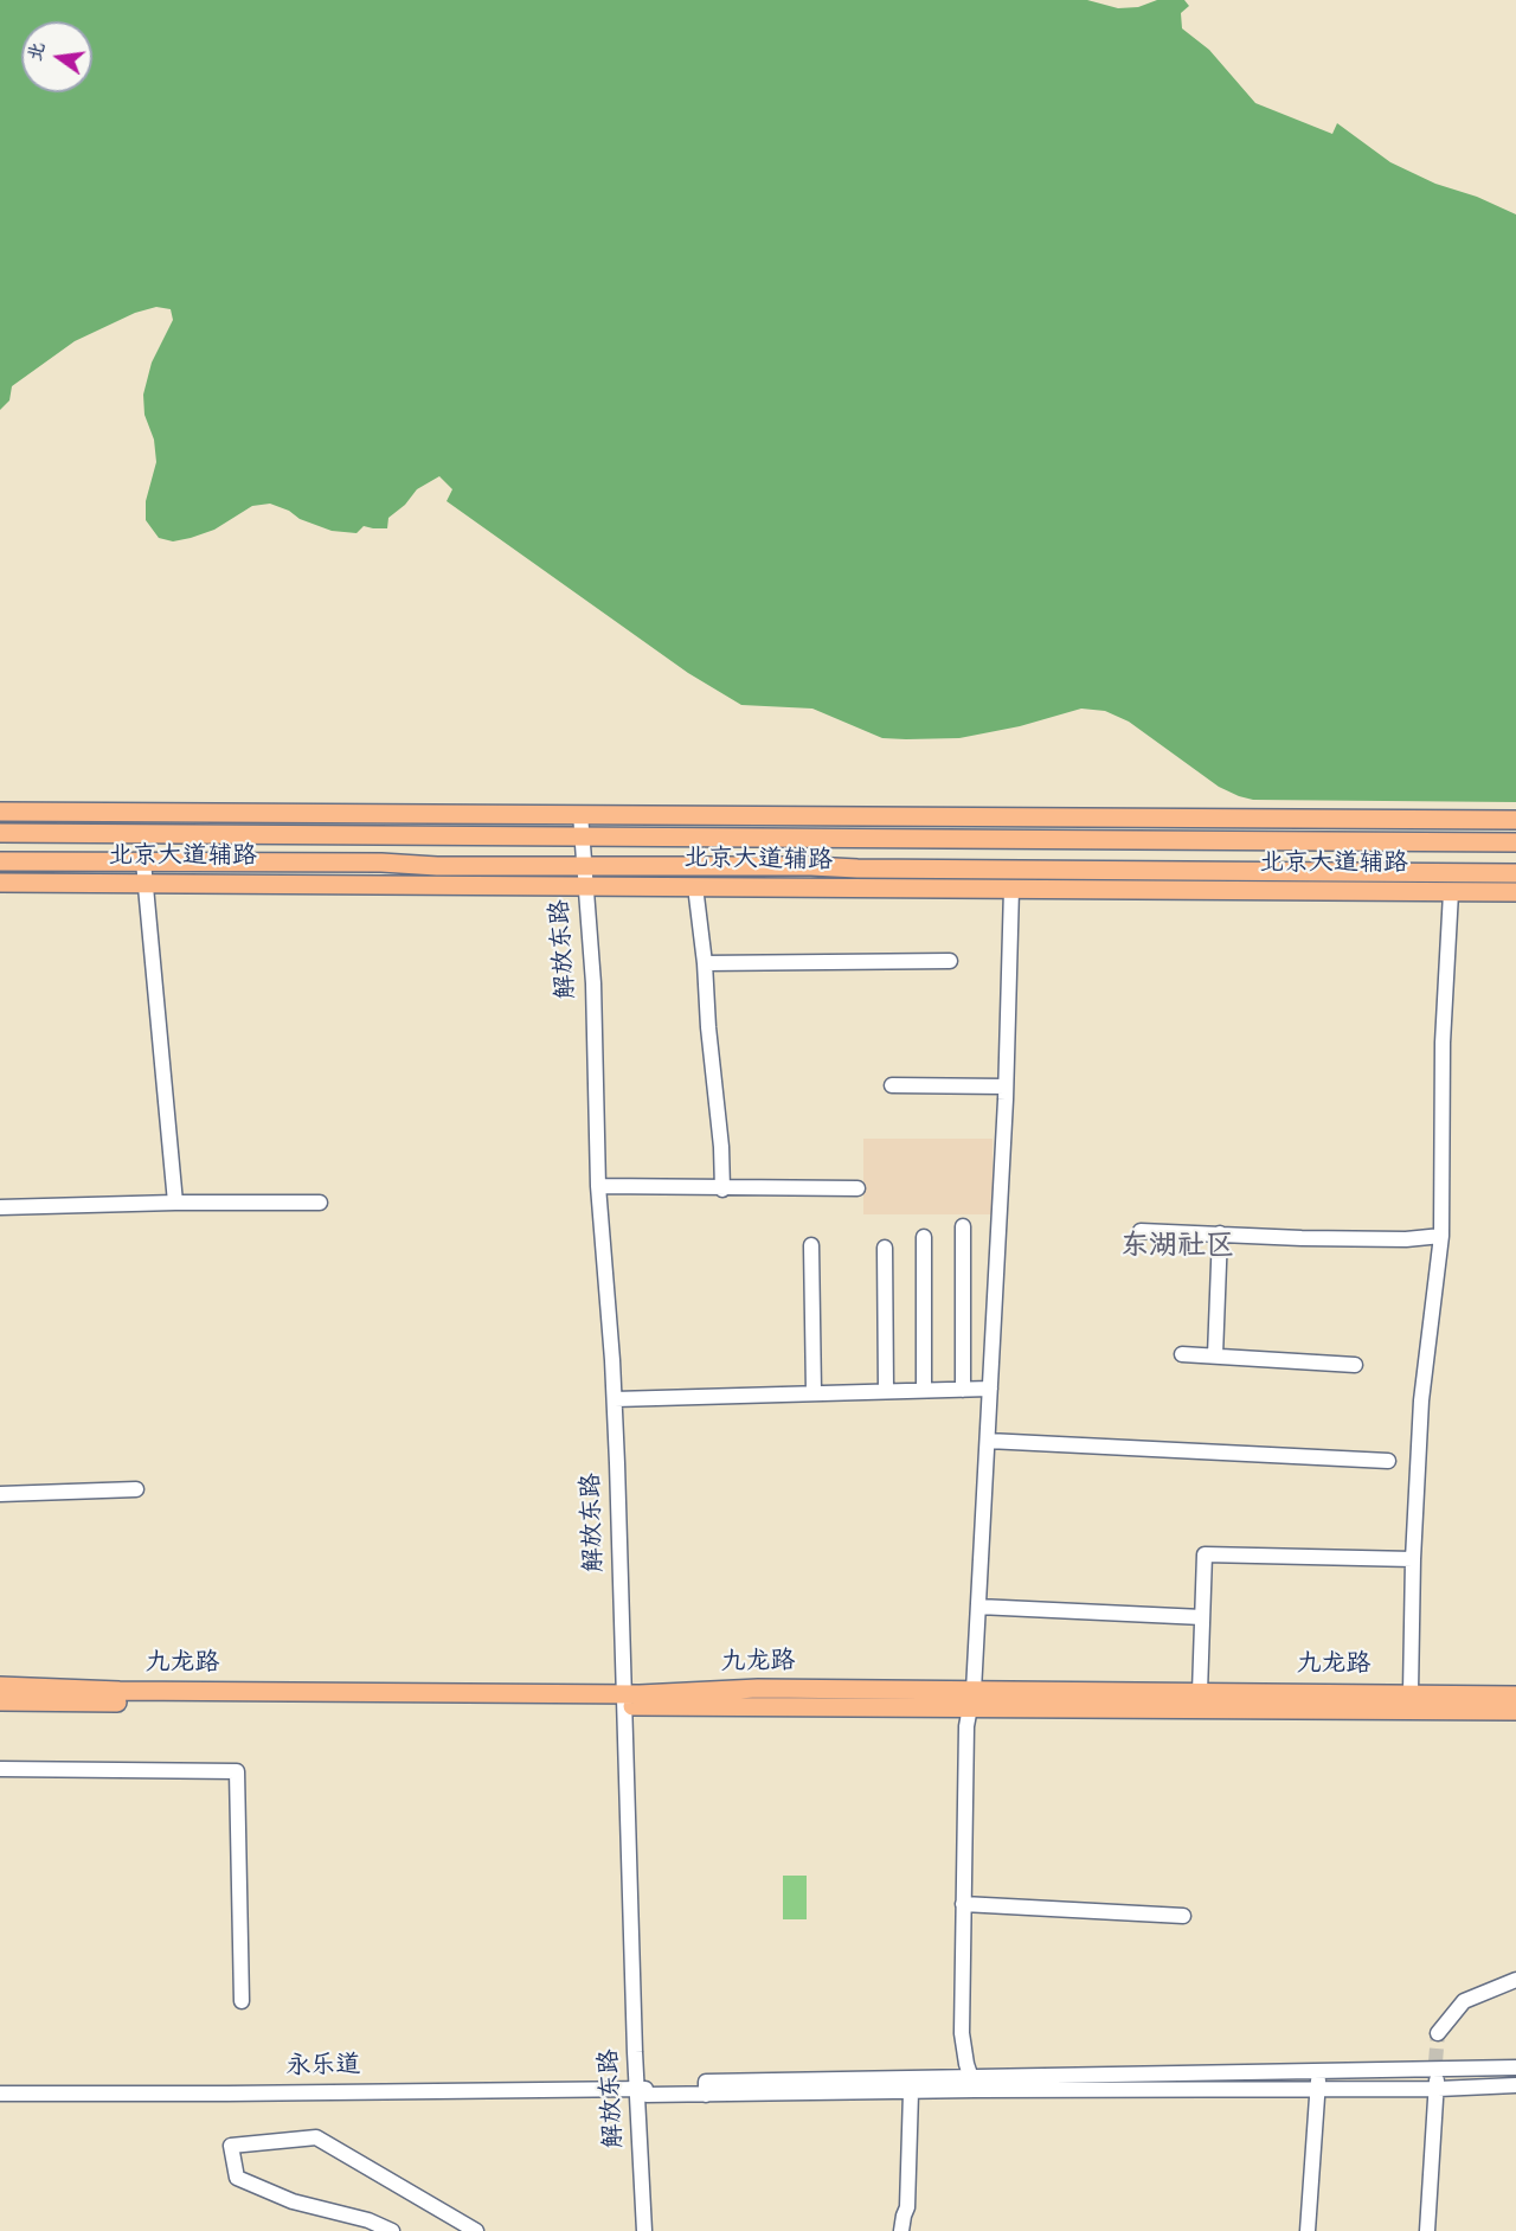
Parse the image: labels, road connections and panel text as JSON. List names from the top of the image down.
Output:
{
  "streets": {
    "main road": ["北京大道辅路", "九龙路"],
    "street": ["解放东路", "永乐道"]
  },
  "crossings": [
    ["北京大道辅路", "解放东路"],
    ["解放东路", "九龙路"],
    ["解放东路", "永乐道"]
  ],
  "districts": ["东湖社区"],
  "north": "left"
}
